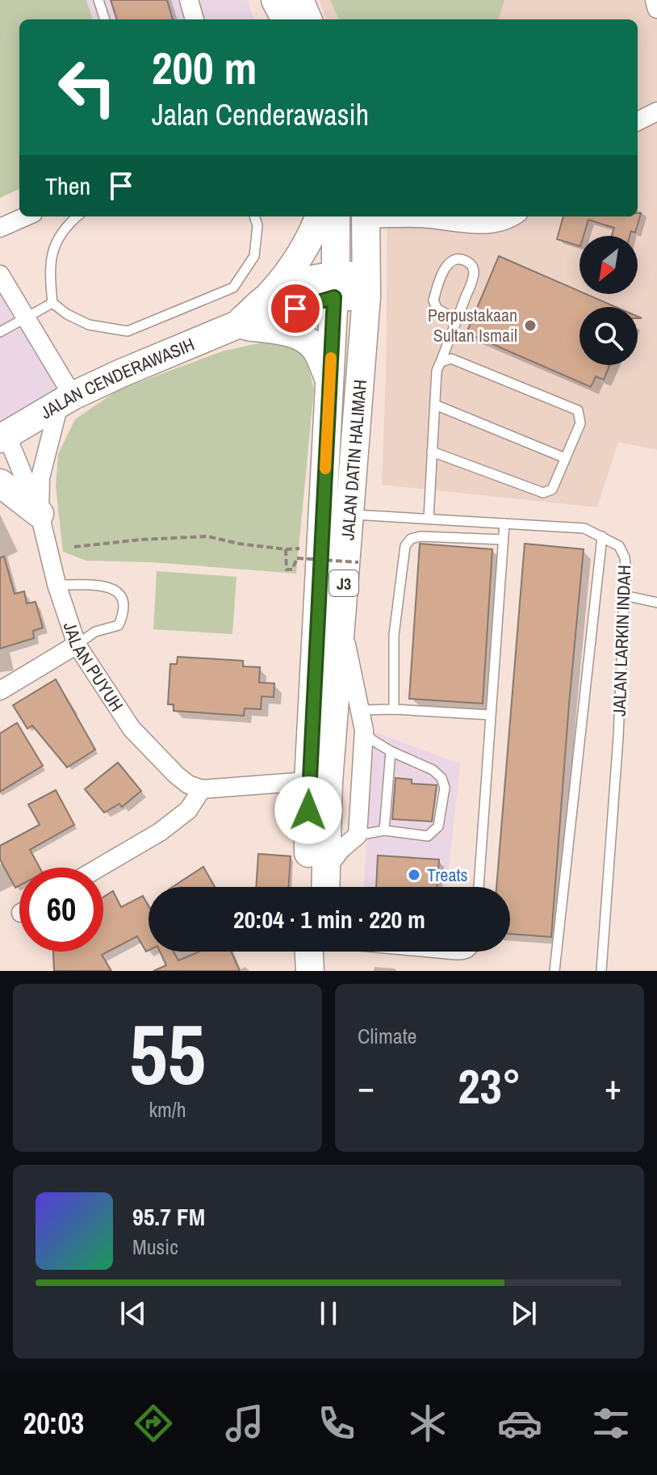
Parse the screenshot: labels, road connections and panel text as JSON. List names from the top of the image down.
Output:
{
  "streets": {
    "main road": ["JALAN CENDERAWASIH", "JALAN DATIN HALIMAH", "J3"],
    "street": ["JALAN PUYUH"],
    "lane": ["JALAN LARKIN INDAH"]
  },
  "crossings": [
    ["JALAN CENDERAWASIH", "JALAN DATIN HALIMAH"],
    ["JALAN CENDERAWASIH", "JALAN PUYUH"],
    ["JALAN DATIN HALIMAH", "JALAN LARKIN INDAH"]
  ],
  "places": ["Perpustakaan Sultan Ismail", "Treats"],
  "north": "bottom left",
  "page": {
    "turn": ["200 m", "Jalan Cenderawasih"],
    "then": "Then",
    "limit": "60",
    "trip": "20:04 · 1 min · 220 m",
    "tile": [
      ["55", "km/h"],
      "Climate"
    ],
    "heat": ["−", "23°", "+"],
    "song": ["95.7 FM", "Music"],
    "tabs": "20:03"
  }
}
